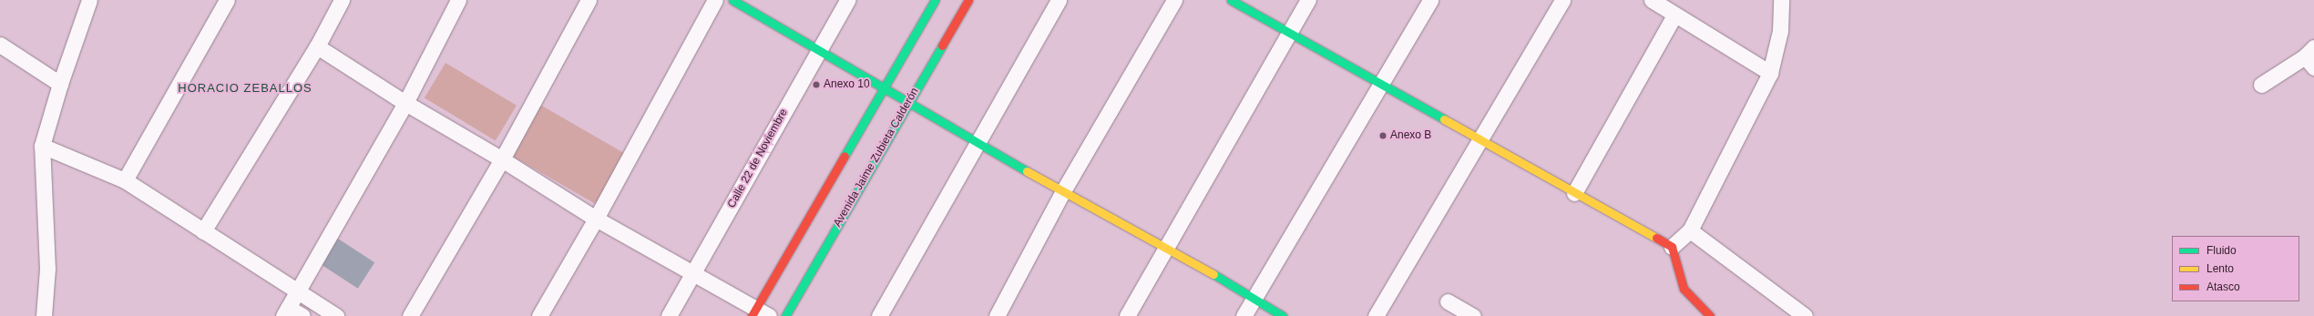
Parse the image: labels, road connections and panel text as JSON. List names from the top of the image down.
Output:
{
  "streets": {
    "street": ["Avenida Jaime Zubieta Calderón", "Calle 22 de Noviembre"]
  },
  "districts": ["HORACIO ZEBALLOS"],
  "places": ["Anexo 10", "Anexo B"],
  "legend": ["Fluido", "Lento", "Atasco"]
}
